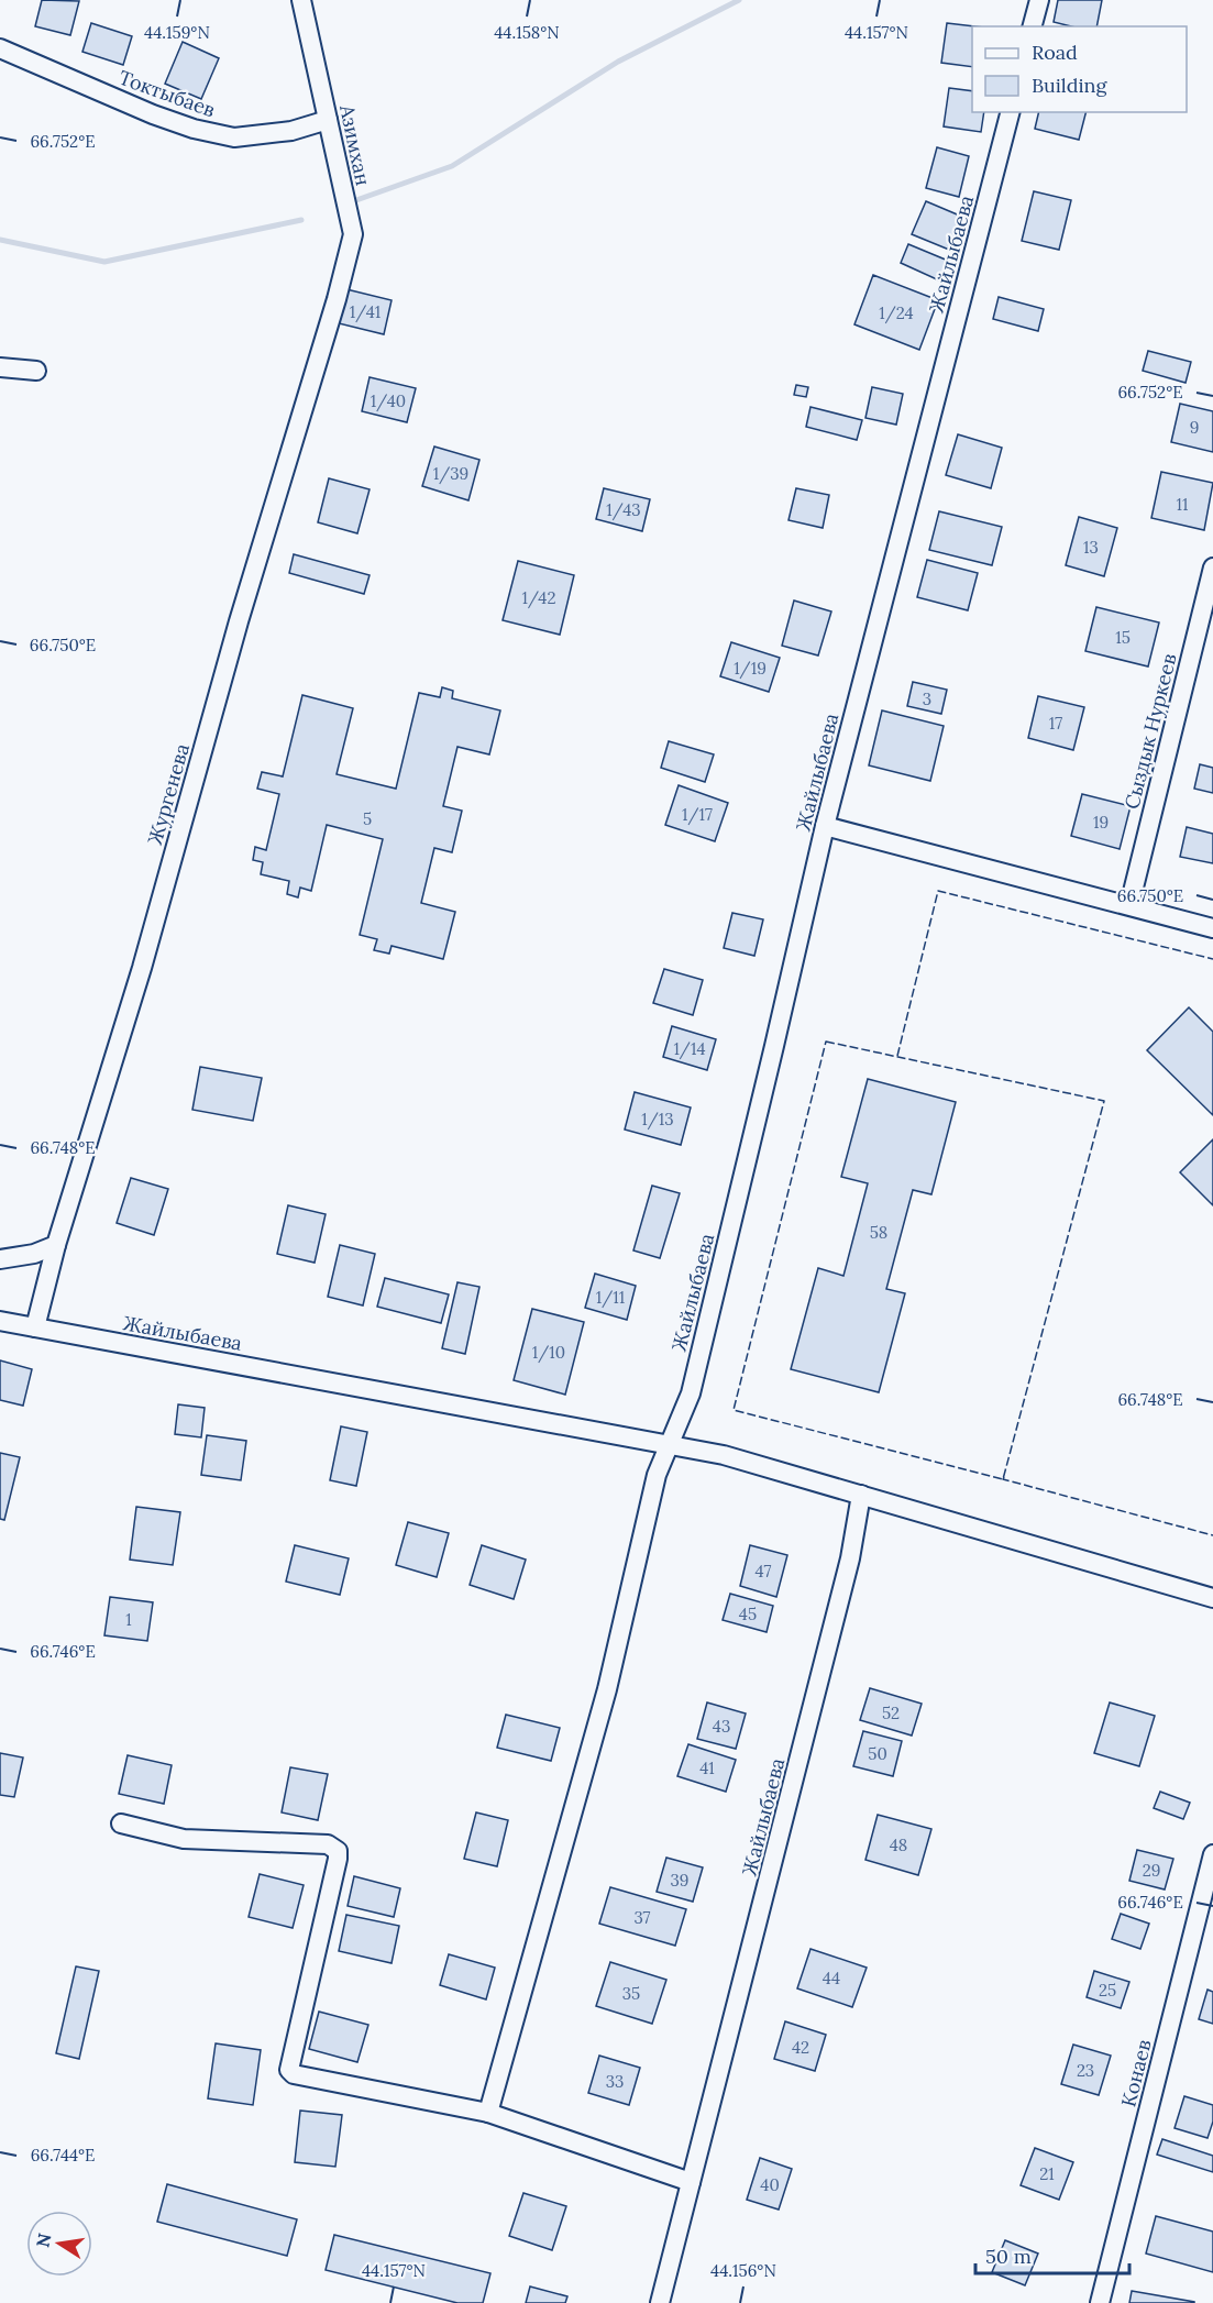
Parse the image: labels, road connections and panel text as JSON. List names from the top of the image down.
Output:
{
  "streets": {
    "street": [
      "Токтыбаев",
      "Азимхан",
      "Жайлыбаева",
      "Сыздык Нуркеев",
      "Жургенева",
      "Конаев"
    ]
  },
  "crossings": [
    ["Токтыбаев", "Азимхан"],
    ["Азимхан", "Жургенева"],
    ["Жайлыбаева", "Жургенева"]
  ],
  "house_numbers": [
    "1/41",
    "1/24",
    "1/40",
    "9",
    "1/39",
    "11",
    "1/43",
    "13",
    "1/42",
    "15",
    "1/19",
    "3",
    "17",
    "1/17",
    "5",
    "19",
    "1/14",
    "1/13",
    "58",
    "1/11",
    "1/10",
    "47",
    "45",
    "1",
    "52",
    "43",
    "50",
    "41",
    "48",
    "29",
    "39",
    "37",
    "44",
    "25",
    "35",
    "42",
    "23",
    "33",
    "21",
    "40"
  ],
  "legend": ["Road", "Building"],
  "scale_bar": "50 m",
  "north": "left",
  "coordinates": [
    "44.159°N",
    "44.158°N",
    "44.157°N",
    "66.752°E",
    "66.750°E",
    "66.748°E",
    "66.746°E",
    "66.744°E",
    "44.156°N"
  ]
}
